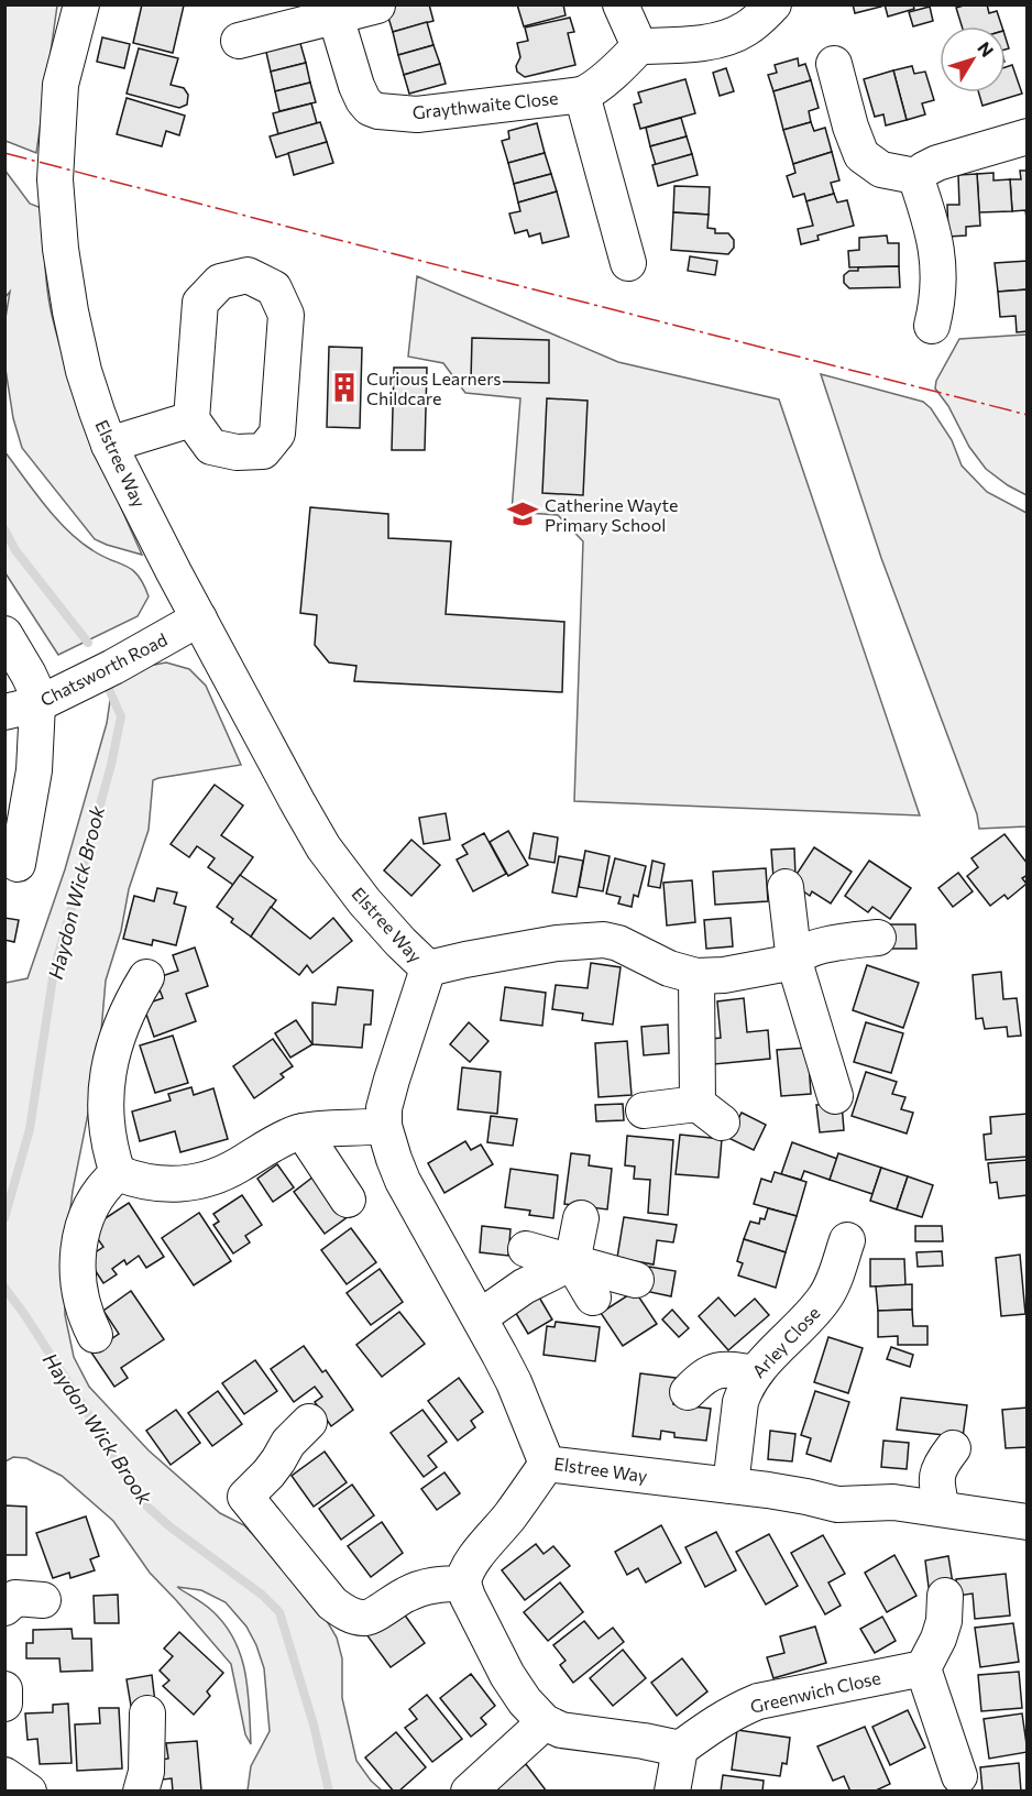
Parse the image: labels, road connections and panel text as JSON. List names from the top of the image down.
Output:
{
  "streets": {
    "street": [
      "Graythwaite Close",
      "Elstree Way",
      "Chatsworth Road",
      "Arley Close",
      "Greenwich Close"
    ]
  },
  "crossings": [
    ["Elstree Way", "Chatsworth Road"],
    ["Elstree Way", "Arley Close"]
  ],
  "water": ["Haydon Wick Brook"],
  "places": {
    "building": ["Curious Learners Childcare"],
    "school or university": ["Catherine Wayte Primary School"]
  },
  "north": "top right"
}
